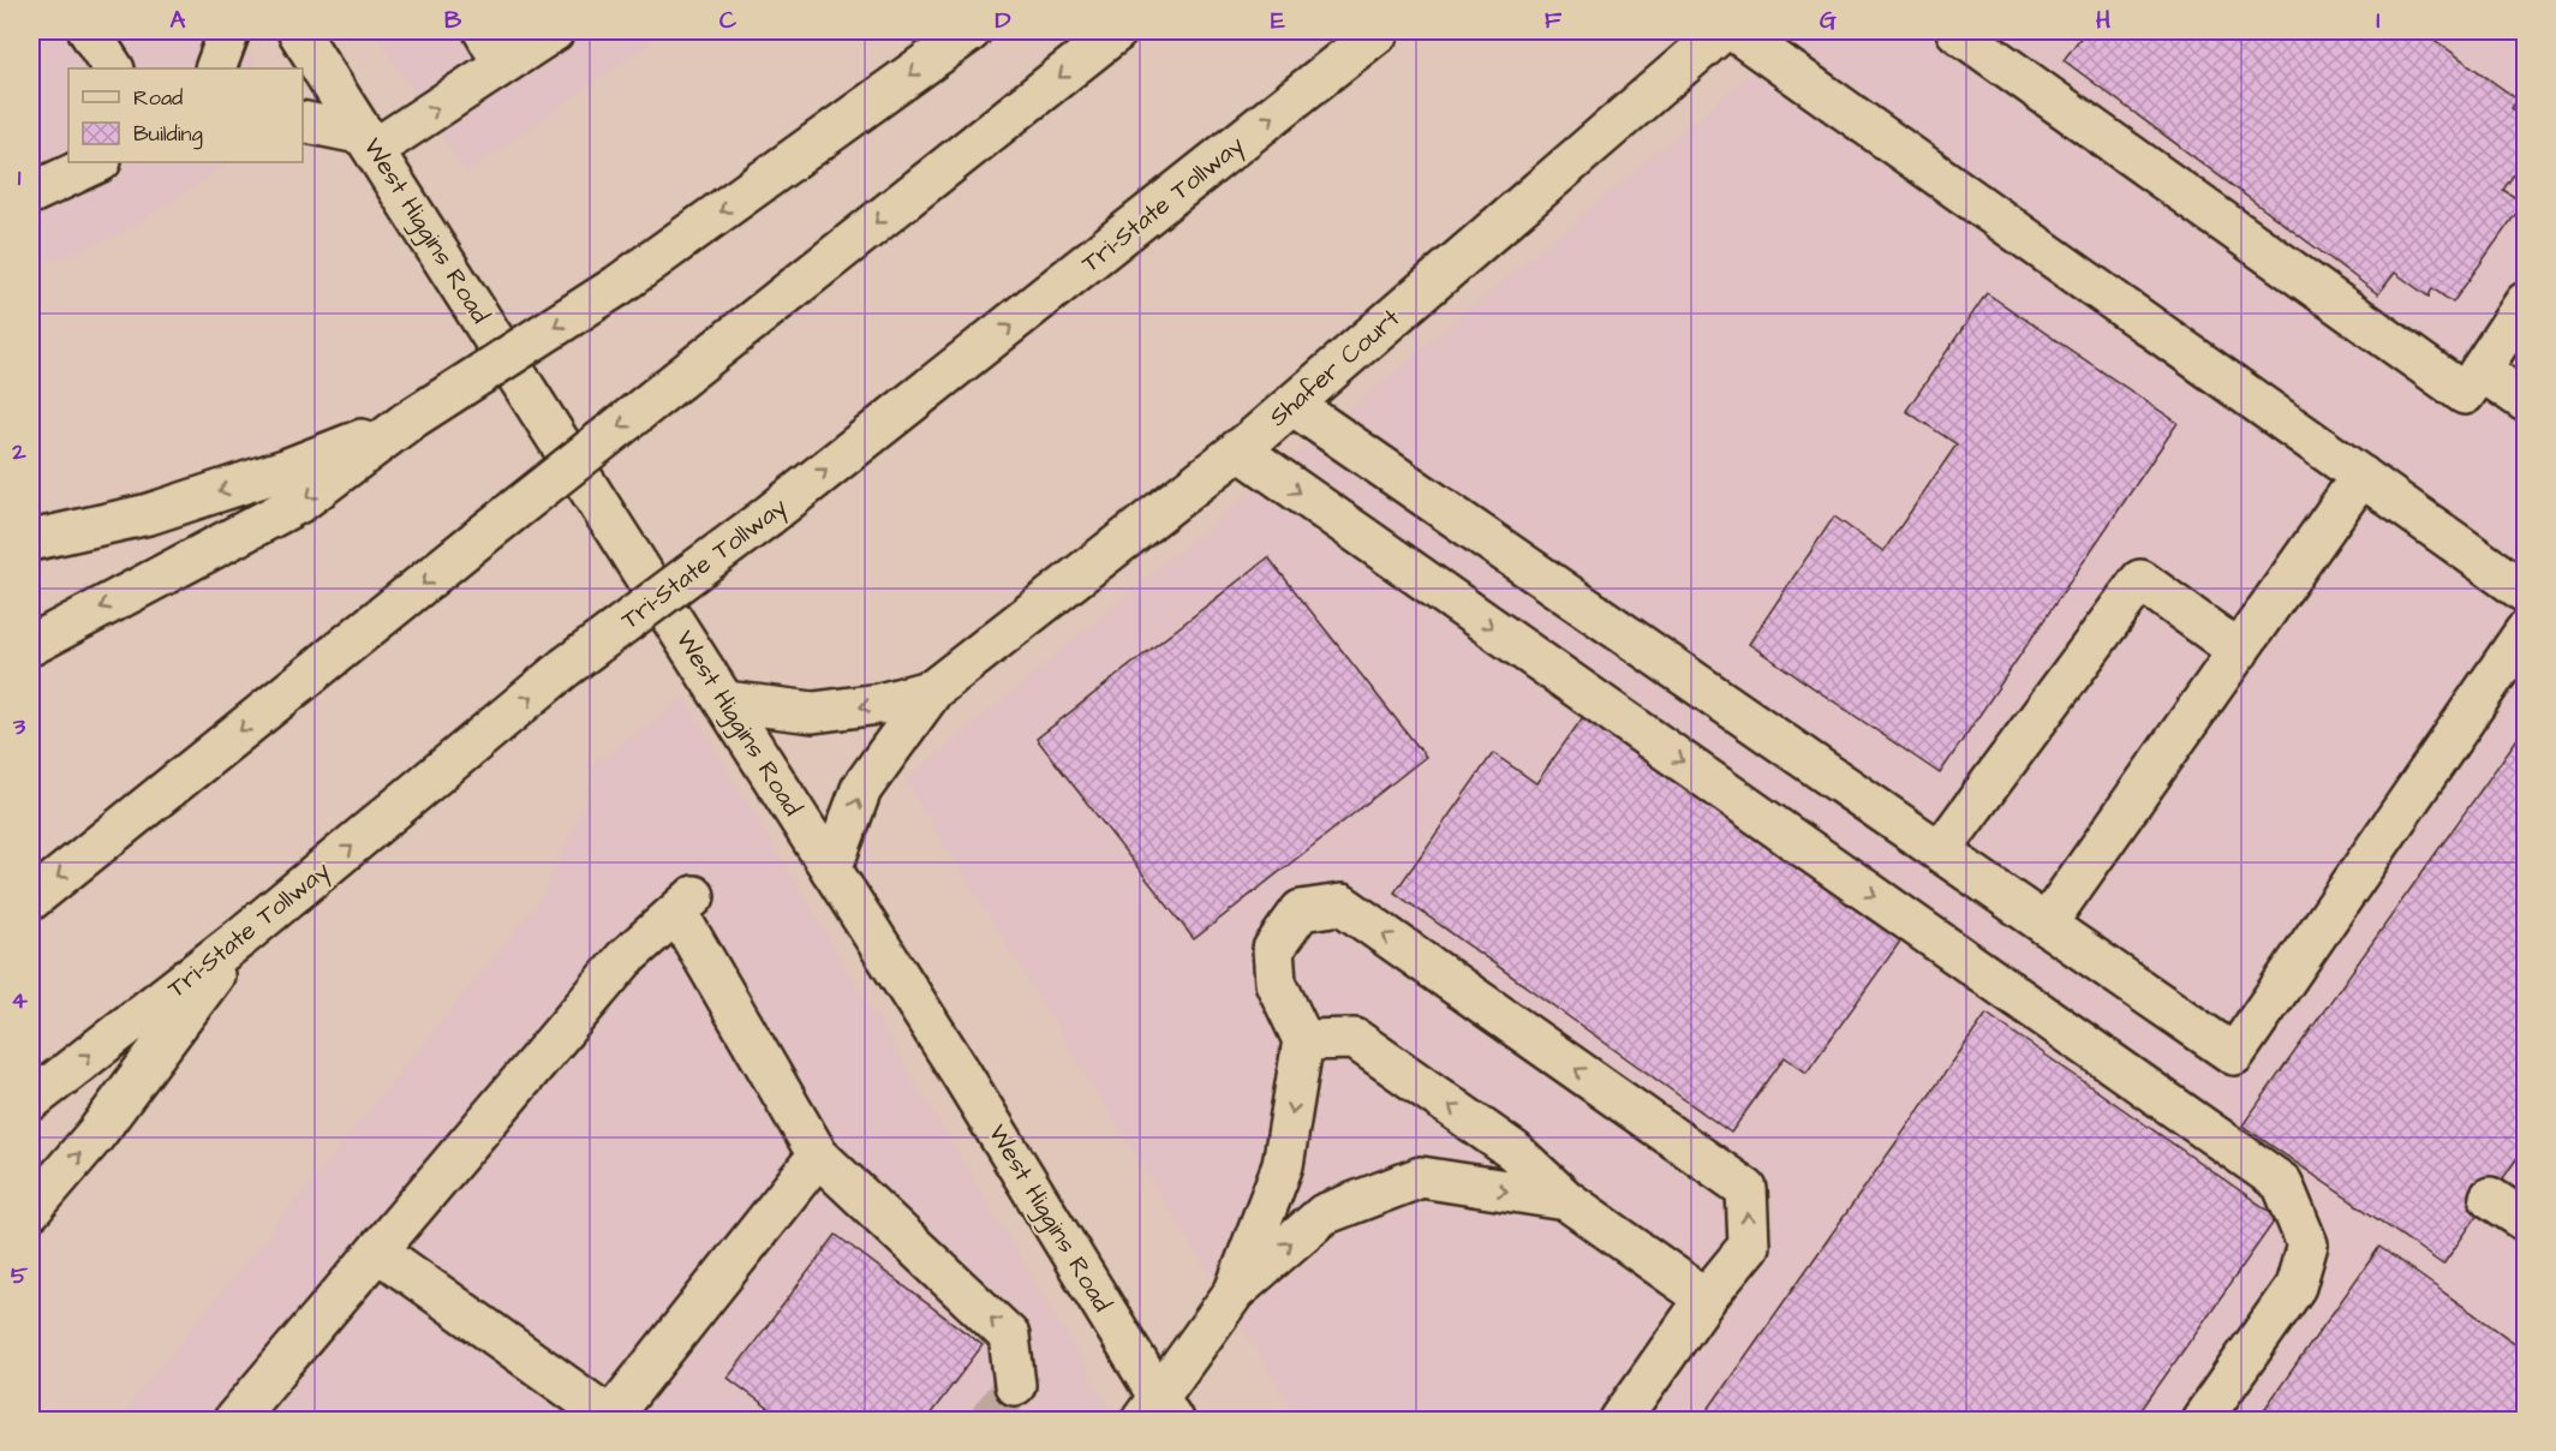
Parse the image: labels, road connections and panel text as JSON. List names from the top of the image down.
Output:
{
  "streets": {
    "main road": ["Tri-State Tollway", "West Higgins Road", "Shafer Court"]
  },
  "crossings": [
    ["West Higgins Road", "Shafer Court"]
  ],
  "legend": ["Road", "Building"],
  "grid": {
    "columns": [
      "A",
      "B",
      "C",
      "D",
      "E",
      "F",
      "G",
      "H",
      "I"
    ],
    "rows": [
      "1",
      "2",
      "3",
      "4",
      "5"
    ]
  }
}
